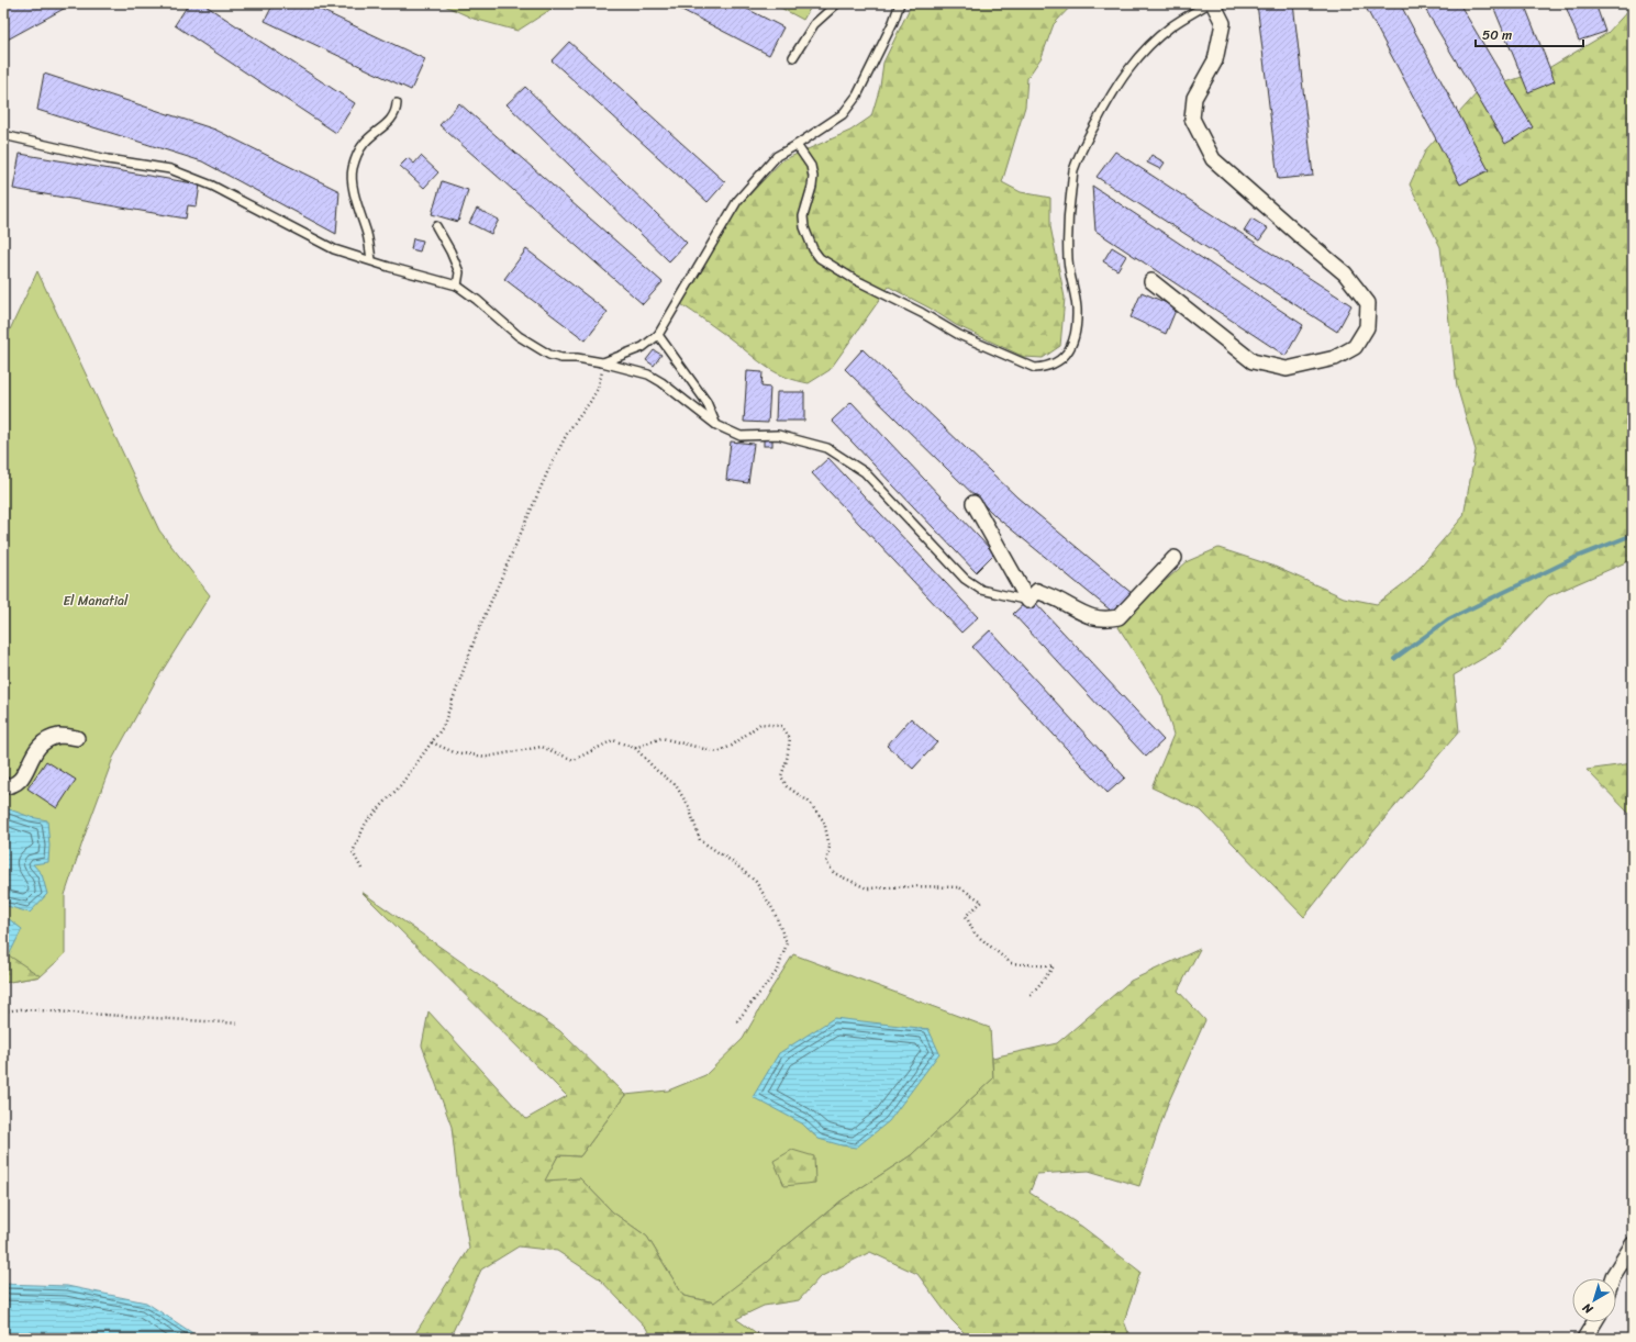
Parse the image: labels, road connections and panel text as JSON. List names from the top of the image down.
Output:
{
  "parks": ["El Manatial"],
  "scale_bar": "50 m",
  "north": "bottom left"
}
